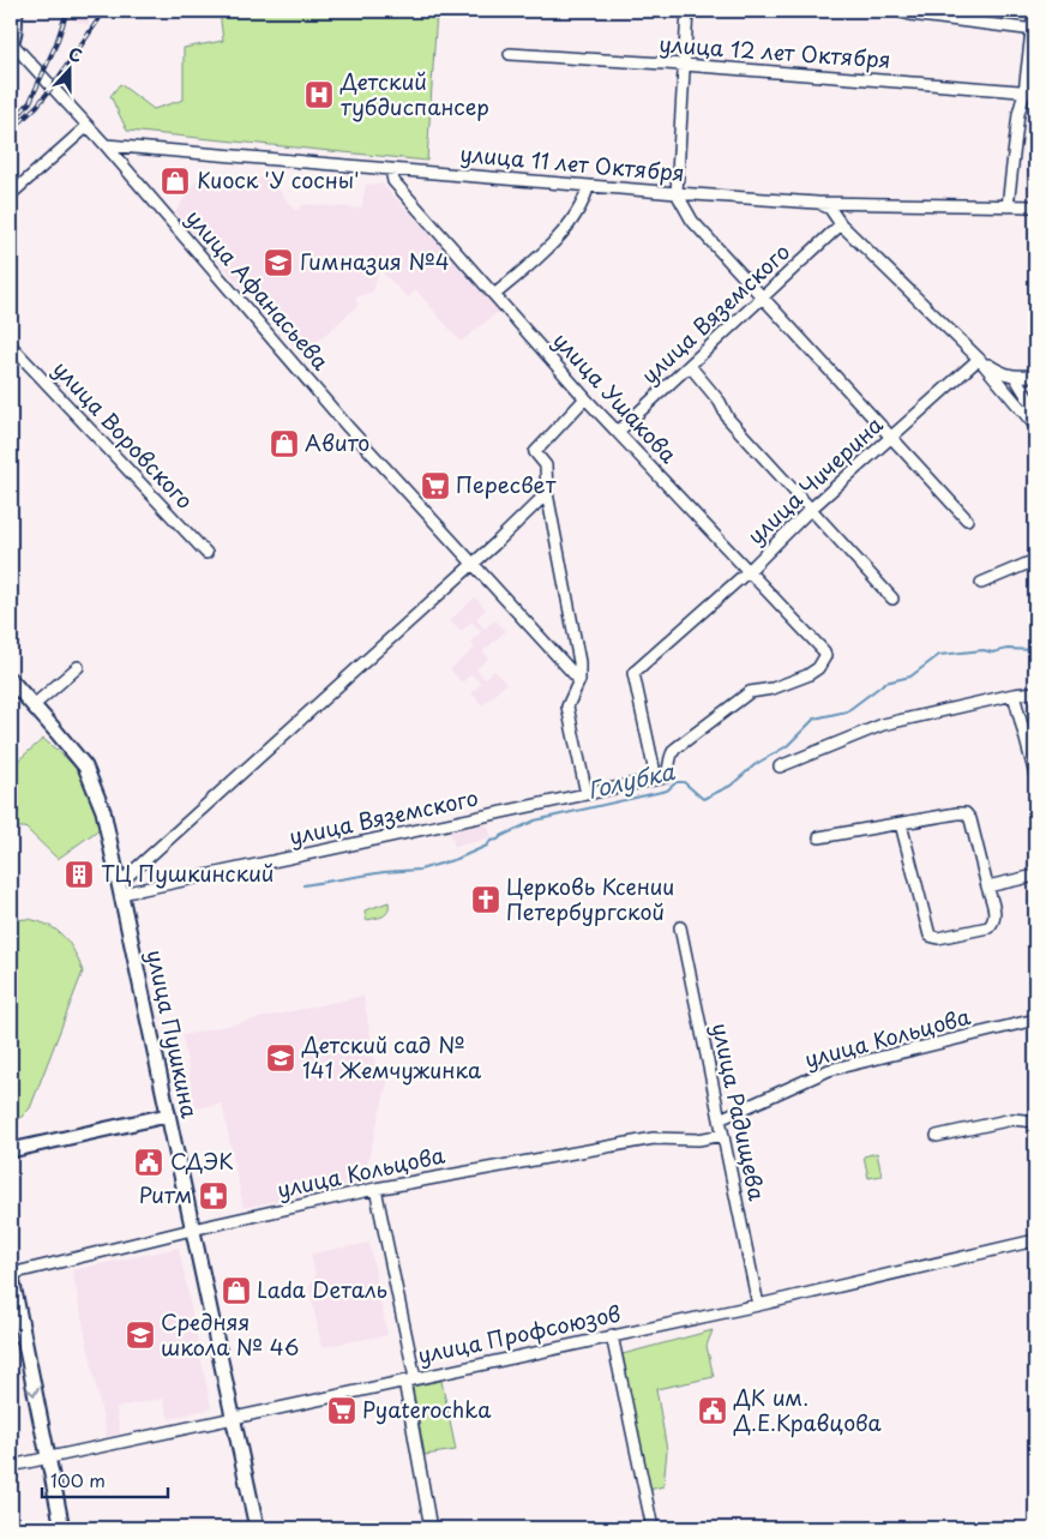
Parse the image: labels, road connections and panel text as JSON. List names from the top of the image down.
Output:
{
  "streets": {
    "main road": ["улица Пушкина"],
    "street": [
      "улица 12 лет Октября",
      "улица 11 лет Октября",
      "улица Афанасьева",
      "улица Вяземского",
      "улица Ушакова",
      "улица Воровского",
      "улица Чичерина",
      "улица Кольцова",
      "улица Радищева",
      "улица Профсоюзов"
    ]
  },
  "crossings": [
    ["улица 11 лет Октября", "улица Афанасьева"],
    ["улица 11 лет Октября", "улица Ушакова"],
    ["улица Вяземского", "улица Ушакова"],
    ["улица Вяземского", "улица Чичерина"],
    ["улица Вяземского", "улица Пушкина"],
    ["улица Ушакова", "улица Чичерина"],
    ["улица Пушкина", "улица Кольцова"],
    ["улица Пушкина", "улица Профсоюзов"],
    ["улица Кольцова", "улица Радищева"],
    ["улица Радищева", "улица Профсоюзов"]
  ],
  "water": ["Голубка"],
  "places": {
    "hospital": ["Детский тубдиспансер"],
    "shop": ["Киоск 'У сосны'", "Авито", "Lada Dеталь"],
    "school or university": ["Гимназия №4", "Детский сад № 141 Жемчужинка", "Средняя школа № 46"],
    "supermarket": ["Пересвет", "Pyaterochka"],
    "building": ["ТЦ Пушкинский"],
    "church": ["Церковь Ксении Петербургской"],
    "public building": ["СДЭК", "ДК им. Д.Е.Кравцова"],
    "pharmacy": ["Ритм"]
  },
  "scale_bar": "100 m",
  "north": "top"
}
